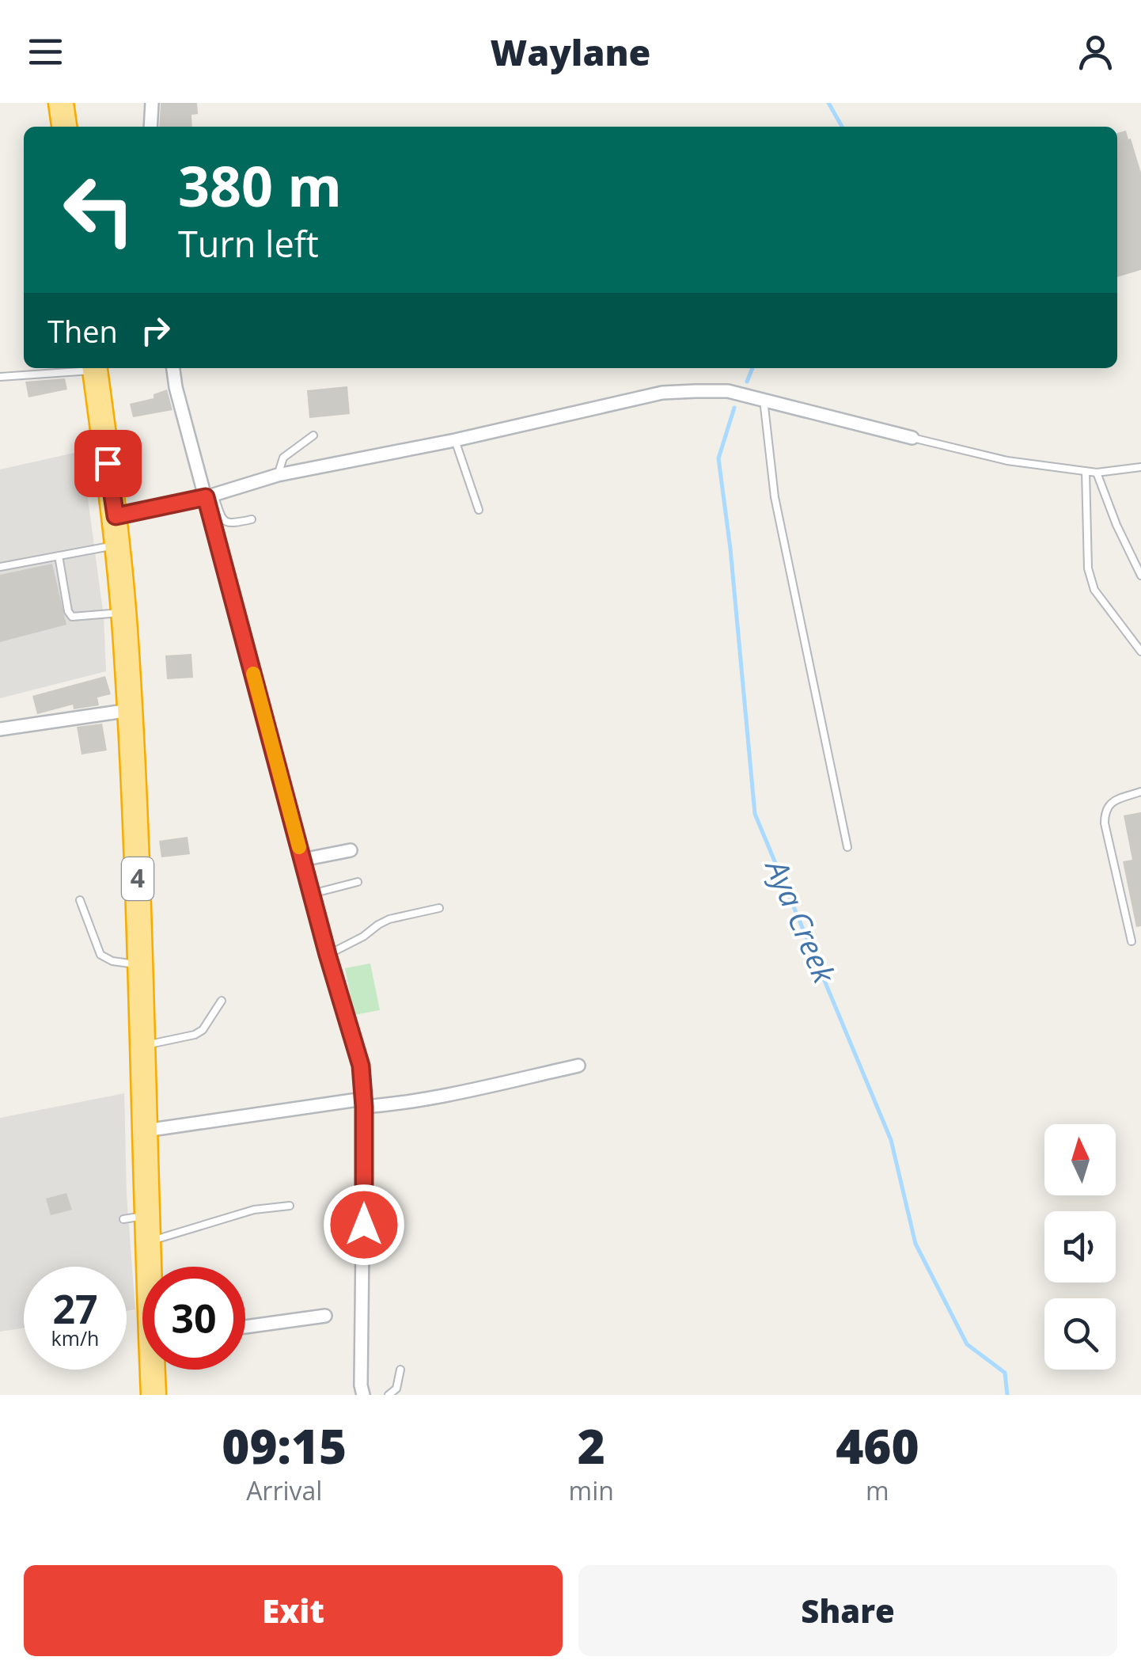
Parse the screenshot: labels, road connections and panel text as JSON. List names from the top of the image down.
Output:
{
  "streets": {
    "highway": ["4"]
  },
  "water": ["Aya Creek"],
  "north": "top",
  "page": {
    "header": "Waylane",
    "turn": ["380 m", "Turn left"],
    "then": "Then",
    "speed": "27 km/h",
    "limit": "30",
    "eta": [
      "09:15",
      "Arrival",
      "2",
      "min",
      "460",
      "m"
    ],
    "buttons": ["Exit", "Share"]
  }
}
